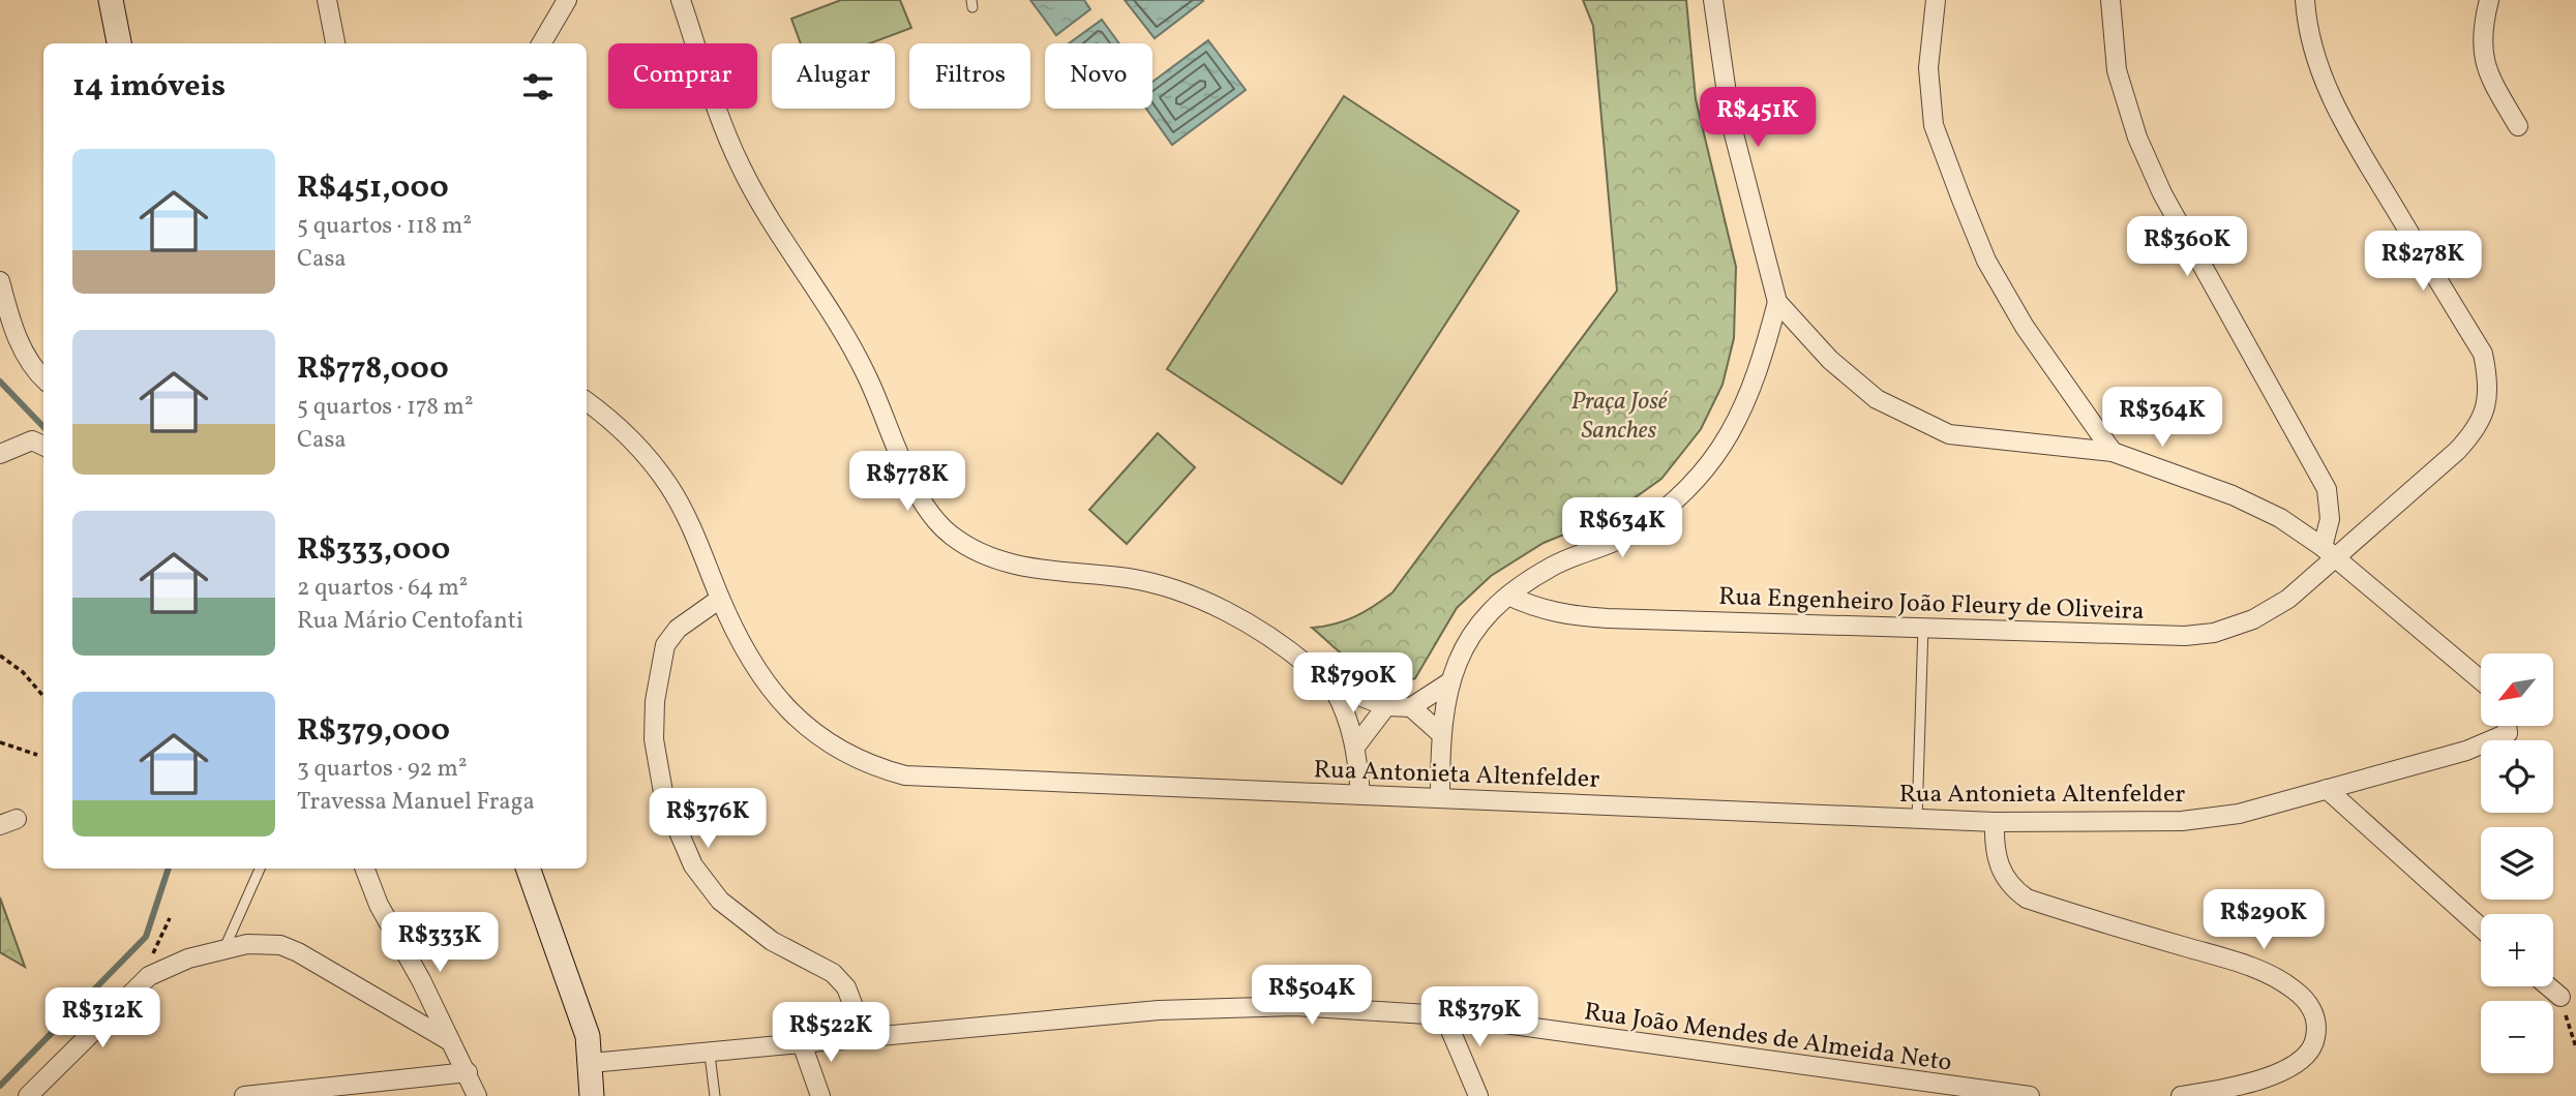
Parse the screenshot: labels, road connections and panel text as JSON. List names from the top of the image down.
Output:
{
  "streets": {
    "street": ["Rua Engenheiro João Fleury de Oliveira", "Rua Antonieta Altenfelder", "Rua João Mendes de Almeida Neto"]
  },
  "parks": ["Praça José Sanches"],
  "north": "bottom left",
  "page": {
    "chip": [
      "Comprar",
      "Alugar",
      "Filtros",
      "Novo"
    ],
    "heading": "14 imóveis",
    "price": [
      "R$451K",
      "R$360K",
      "R$278K",
      "R$364K",
      "R$778K",
      "R$634K",
      "R$790K",
      "R$376K",
      "R$290K",
      "R$333K",
      "R$504K",
      "R$379K",
      "R$312K",
      "R$522K"
    ],
    "list": [
      {
        "name": "R$451,000",
        "note": "5 quartos · 118 m² · Casa"
      },
      {
        "name": "R$778,000",
        "note": "5 quartos · 178 m² · Casa"
      },
      {
        "name": "R$333,000",
        "note": "2 quartos · 64 m² · Rua Mário Centofanti"
      },
      {
        "name": "R$379,000",
        "note": "3 quartos · 92 m² · Travessa Manuel Fraga"
      }
    ],
    "map_buttons": ["+", "−"]
  }
}
